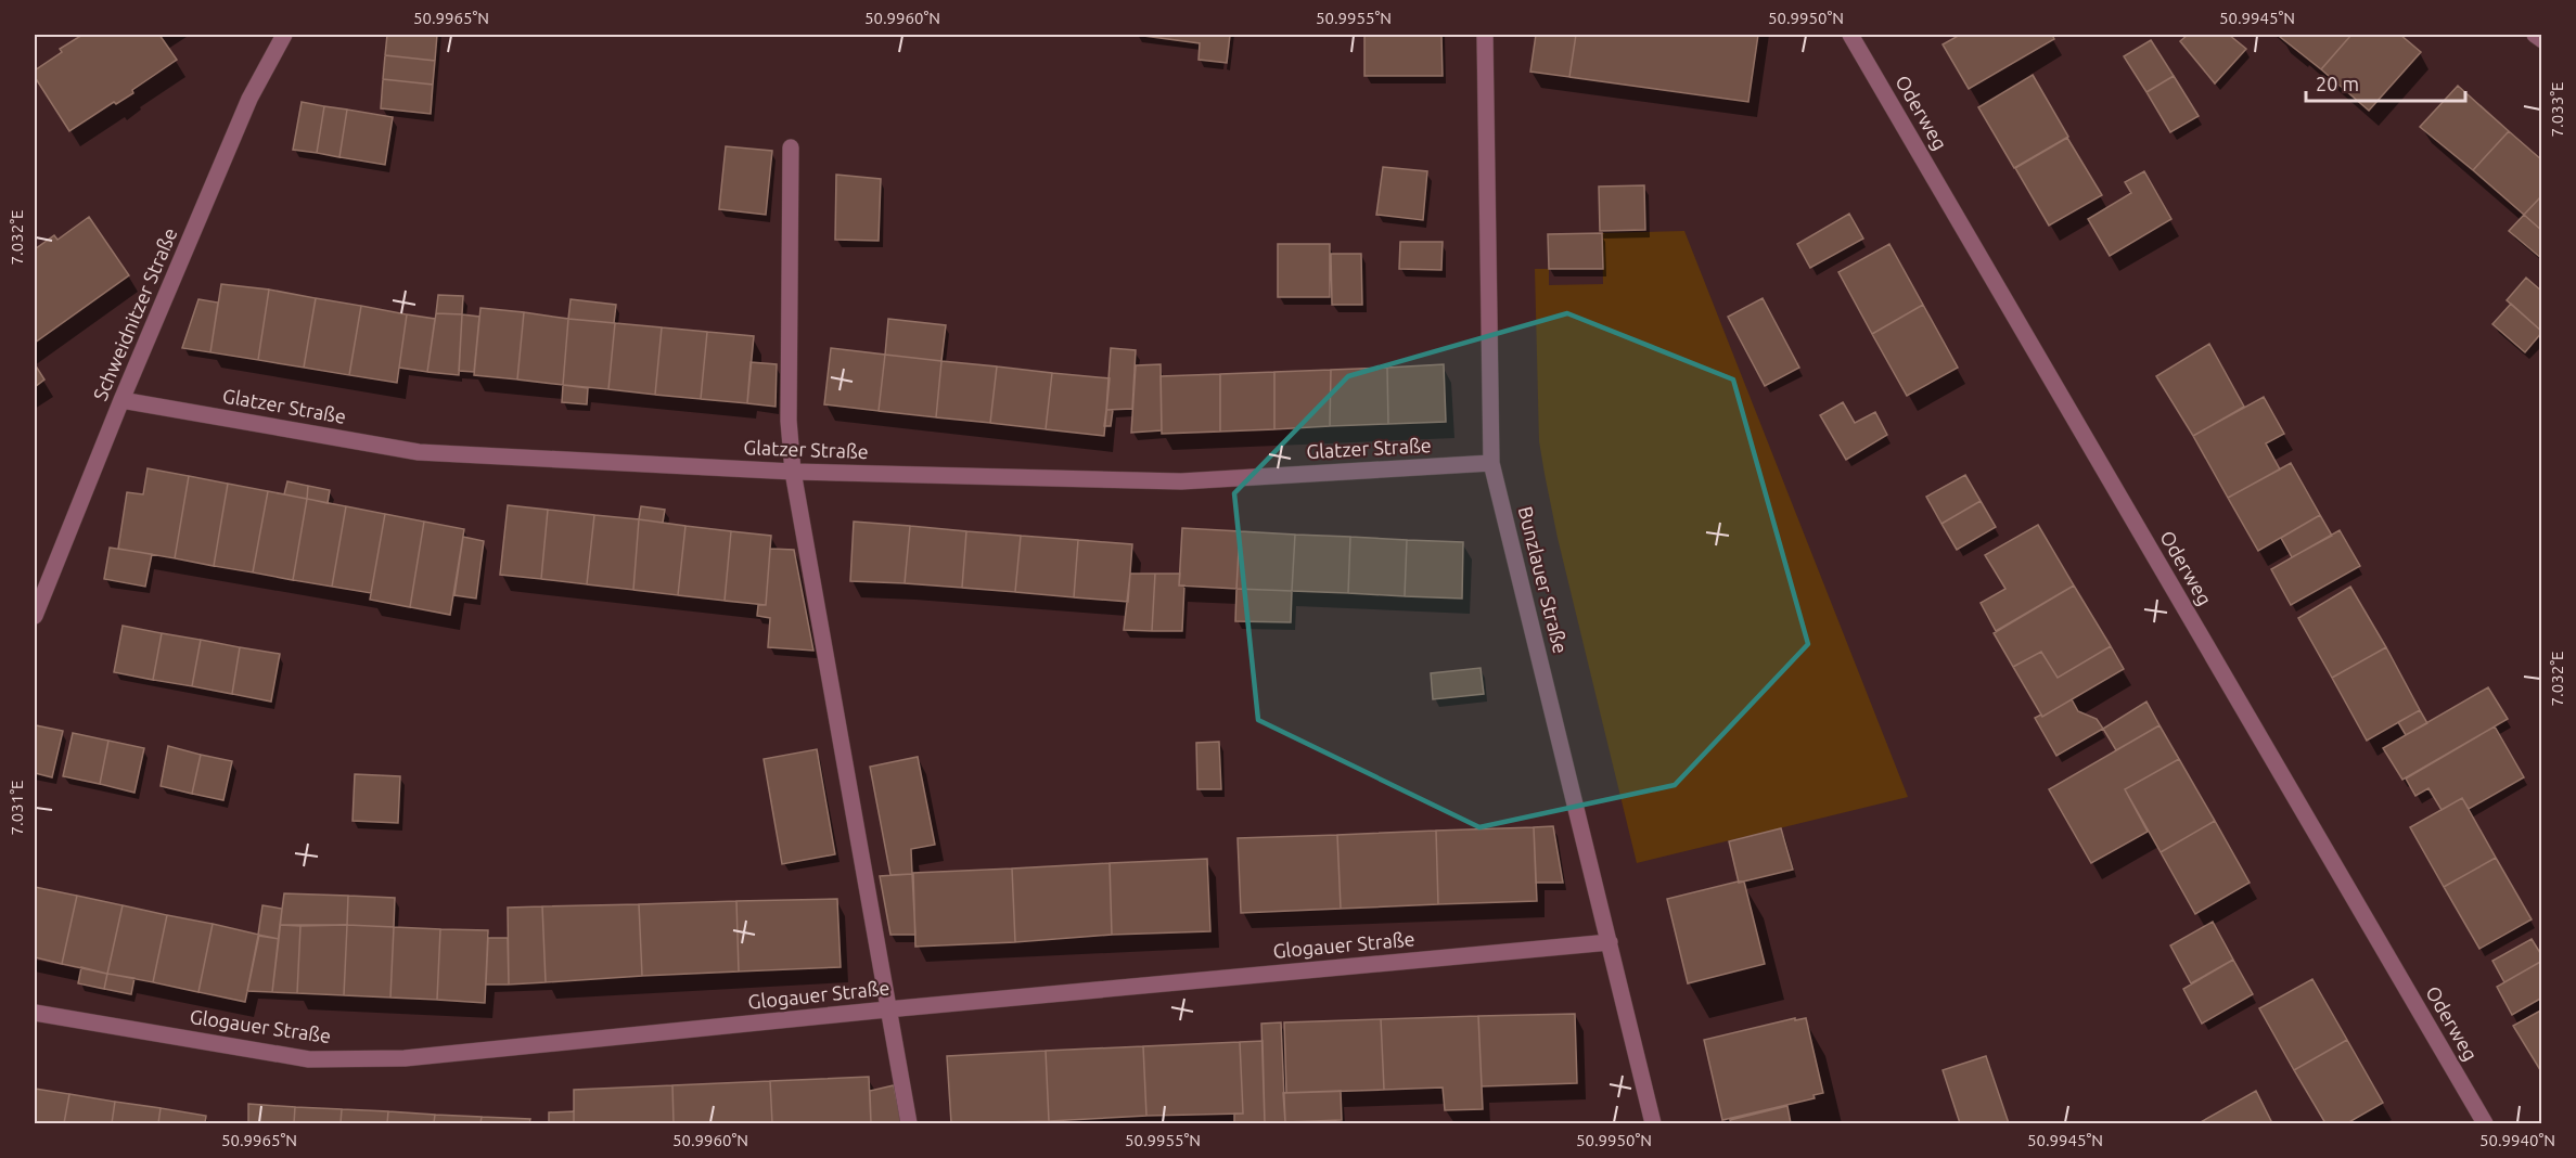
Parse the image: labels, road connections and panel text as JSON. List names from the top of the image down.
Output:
{
  "streets": {
    "street": [
      "Oderweg",
      "Schweidnitzer Straße",
      "Glatzer Straße",
      "Bunzlauer Straße",
      "Glogauer Straße"
    ]
  },
  "crossings": [
    ["Schweidnitzer Straße", "Glatzer Straße"],
    ["Glatzer Straße", "Bunzlauer Straße"],
    ["Bunzlauer Straße", "Glogauer Straße"]
  ],
  "scale_bar": "20 m",
  "coordinates": [
    "50.9965°N",
    "50.9960°N",
    "50.9955°N",
    "50.9950°N",
    "50.9945°N",
    "7.033°E",
    "7.032°E",
    "7.031°E",
    "50.9940°N"
  ]
}
